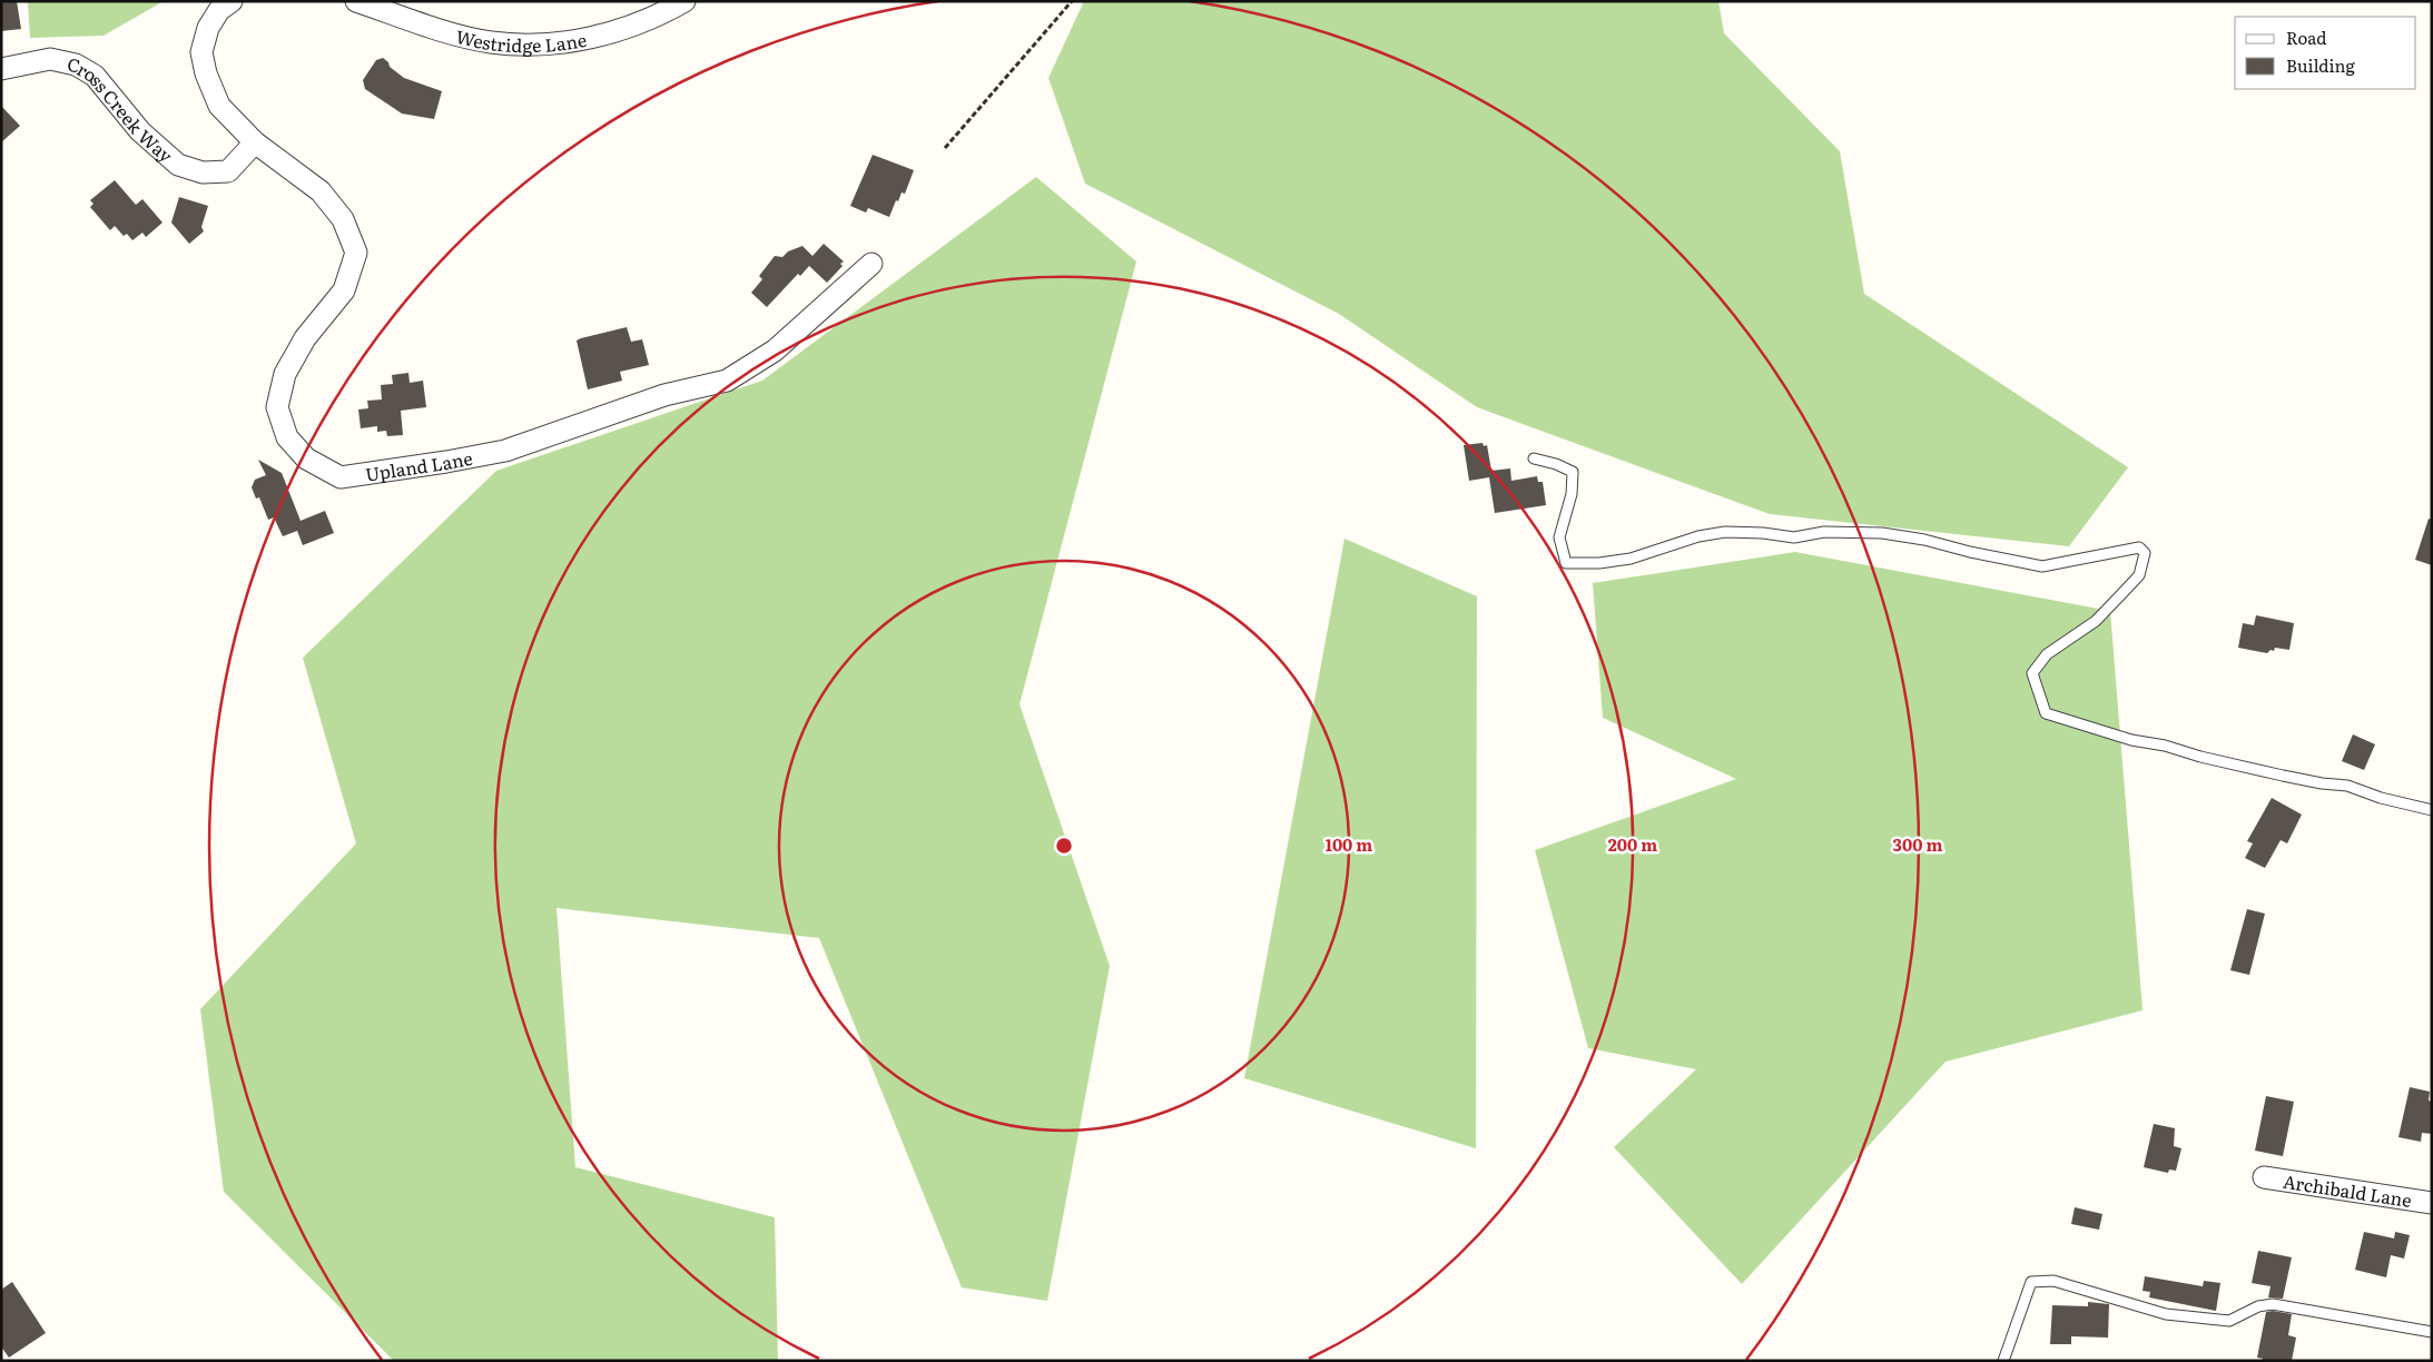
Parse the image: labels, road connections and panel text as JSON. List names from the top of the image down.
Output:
{
  "streets": {
    "street": [
      "Westridge Lane",
      "Cross Creek Way",
      "Upland Lane",
      "Archibald Lane"
    ]
  },
  "crossings": [
    ["Cross Creek Way", "Upland Lane"]
  ],
  "legend": ["Road", "Building"],
  "rings": ["100 m", "200 m", "300 m"]
}
